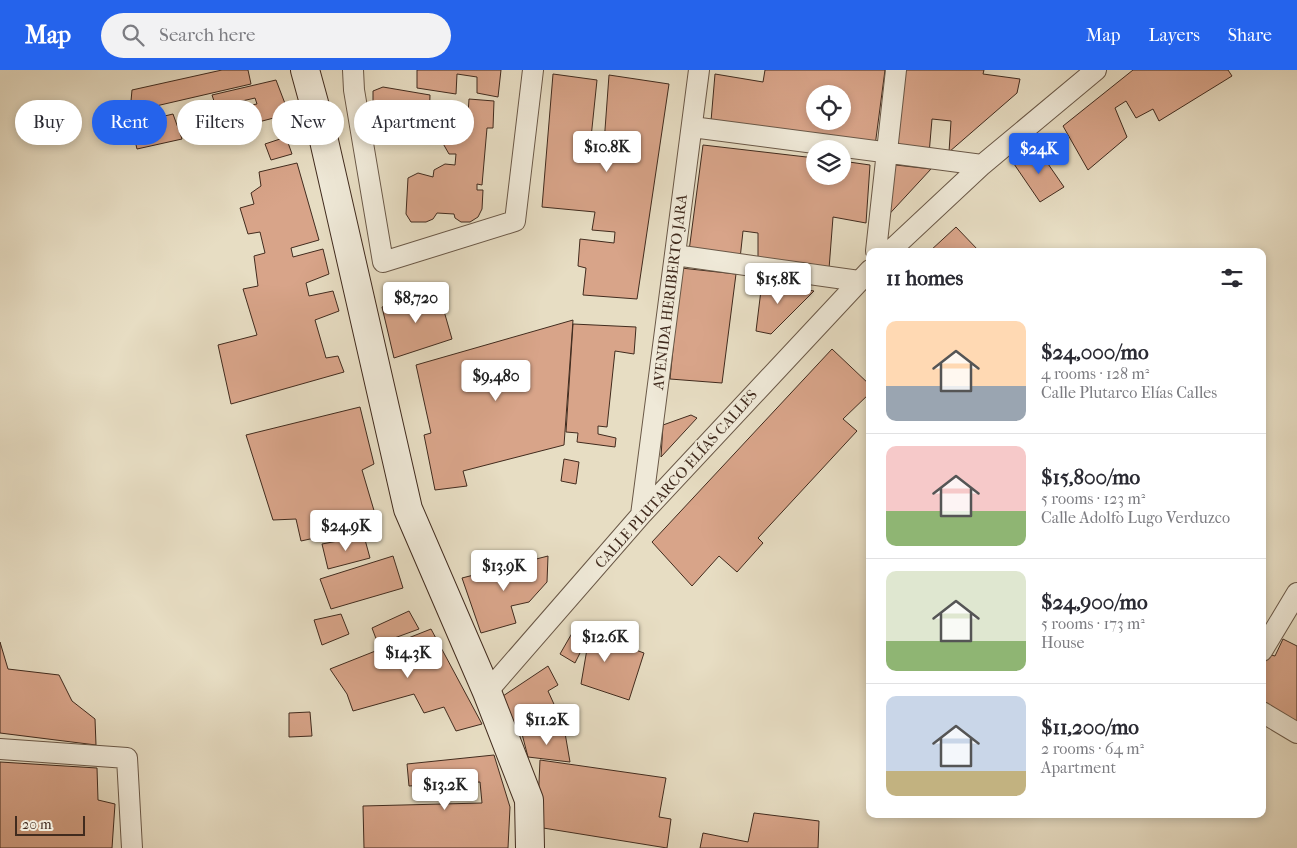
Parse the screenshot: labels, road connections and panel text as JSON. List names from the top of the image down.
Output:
{
  "streets": {
    "street": ["AVENIDA HERIBERTO JARA", "CALLE PLUTARCO ELÍAS CALLES"]
  },
  "crossings": [
    ["AVENIDA HERIBERTO JARA", "CALLE PLUTARCO ELÍAS CALLES"]
  ],
  "scale_bar": "20 m",
  "page": {
    "header": "Map",
    "search": "Search here",
    "nav": ["Map", "Layers", "Share"],
    "chip": [
      "Buy",
      "Rent",
      "Filters",
      "New",
      "Apartment"
    ],
    "price": [
      "$10.8K",
      "$24K",
      "$15.8K",
      "$8,720",
      "$9,480",
      "$24.9K",
      "$13.9K",
      "$12.6K",
      "$14.3K",
      "$11.2K",
      "$13.2K"
    ],
    "heading": "11 homes",
    "list": [
      {
        "name": "$24,000/mo",
        "note": "4 rooms · 128 m² · Calle Plutarco Elías Calles"
      },
      {
        "name": "$15,800/mo",
        "note": "5 rooms · 123 m² · Calle Adolfo Lugo Verduzco"
      },
      {
        "name": "$24,900/mo",
        "note": "5 rooms · 173 m² · House"
      },
      {
        "name": "$11,200/mo",
        "note": "2 rooms · 64 m² · Apartment"
      }
    ],
    "scale": "20 m"
  }
}
